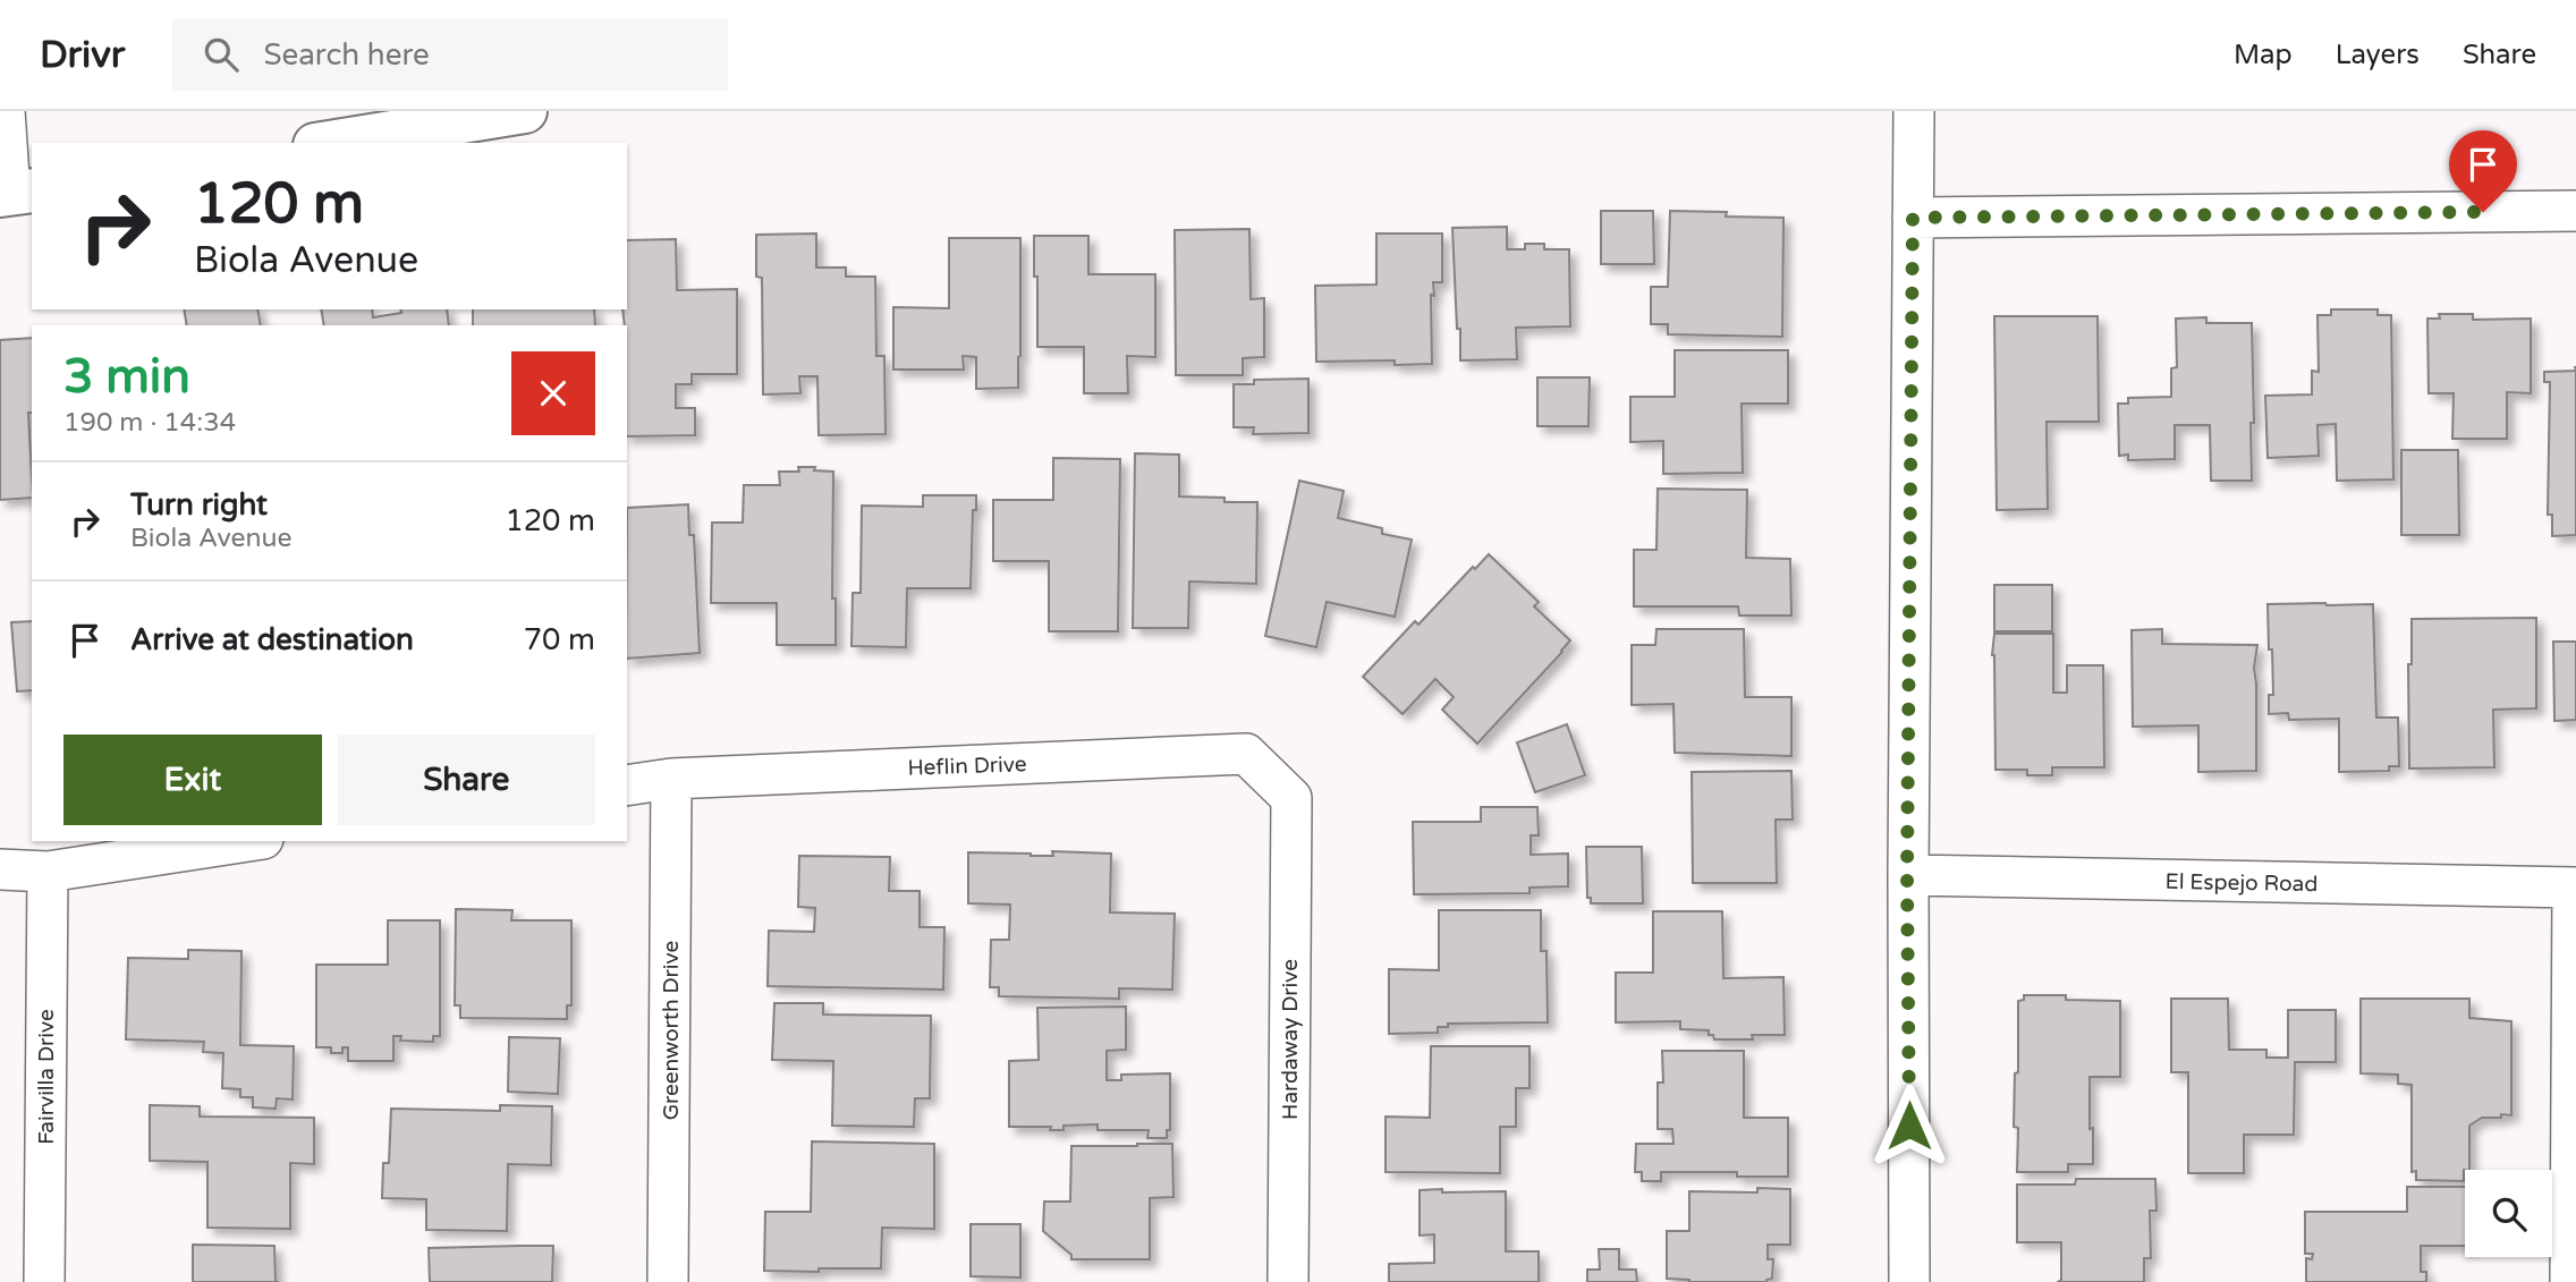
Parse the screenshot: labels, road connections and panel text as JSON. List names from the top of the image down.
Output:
{
  "streets": {
    "street": [
      "Heflin Drive",
      "El Espejo Road",
      "Greenworth Drive",
      "Hardaway Drive",
      "Fairvilla Drive"
    ]
  },
  "crossings": [
    ["Heflin Drive", "Greenworth Drive"],
    ["Heflin Drive", "Hardaway Drive"]
  ],
  "page": {
    "header": "Drivr",
    "search": "Search here",
    "nav": ["Map", "Layers", "Share"],
    "turn": ["120 m", "Biola Avenue"],
    "heading": ["3 min", "190 m · 14:34"],
    "list": [
      {
        "name": "Turn right",
        "note": "Biola Avenue",
        "value": "120 m"
      },
      {
        "name": "Arrive at destination",
        "value": "70 m"
      }
    ],
    "buttons": ["Exit", "Share"]
  }
}
